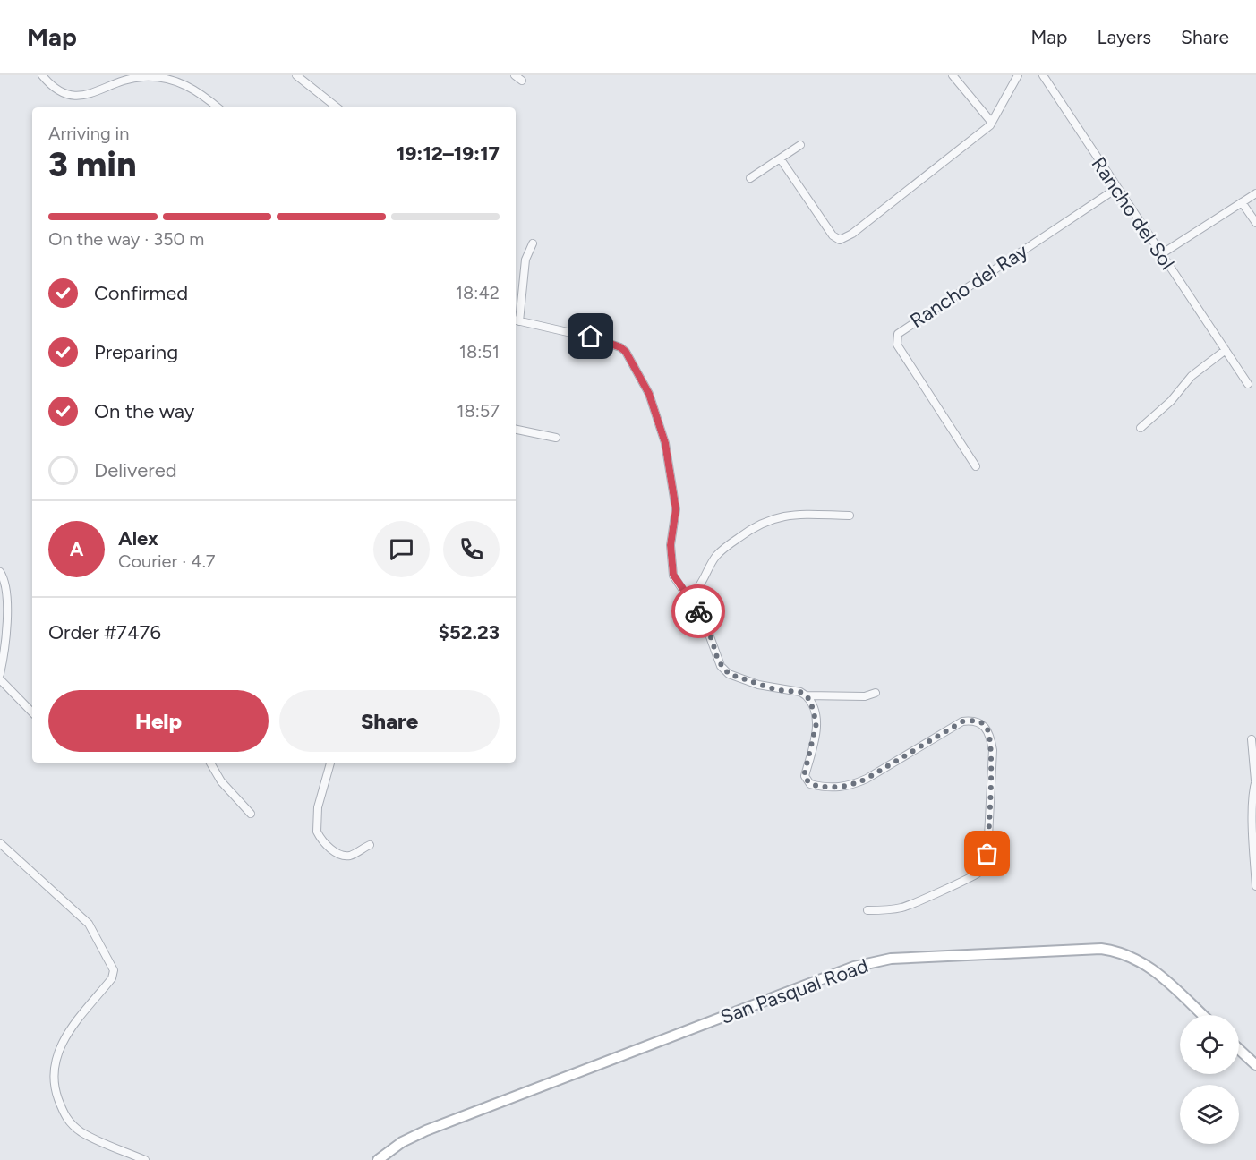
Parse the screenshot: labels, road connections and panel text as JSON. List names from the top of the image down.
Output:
{
  "streets": {
    "main road": ["San Pasqual Road"],
    "street": ["Rancho del Sol", "Rancho del Ray"]
  },
  "crossings": [
    ["Rancho del Sol", "Rancho del Ray"]
  ],
  "page": {
    "header": "Map",
    "nav": ["Map", "Layers", "Share"],
    "heading": ["3 min", "Arriving in", "19:12–19:17"],
    "panel": [
      "Alex",
      "Courier · 4.7",
      "Order #7476",
      "$52.23"
    ],
    "bar": "On the way · 350 m",
    "list": [
      ["Confirmed", "18:42"],
      ["Preparing", "18:51"],
      ["On the way", "18:57"],
      "Delivered"
    ],
    "round": "A",
    "buttons": ["Help", "Share"]
  }
}
